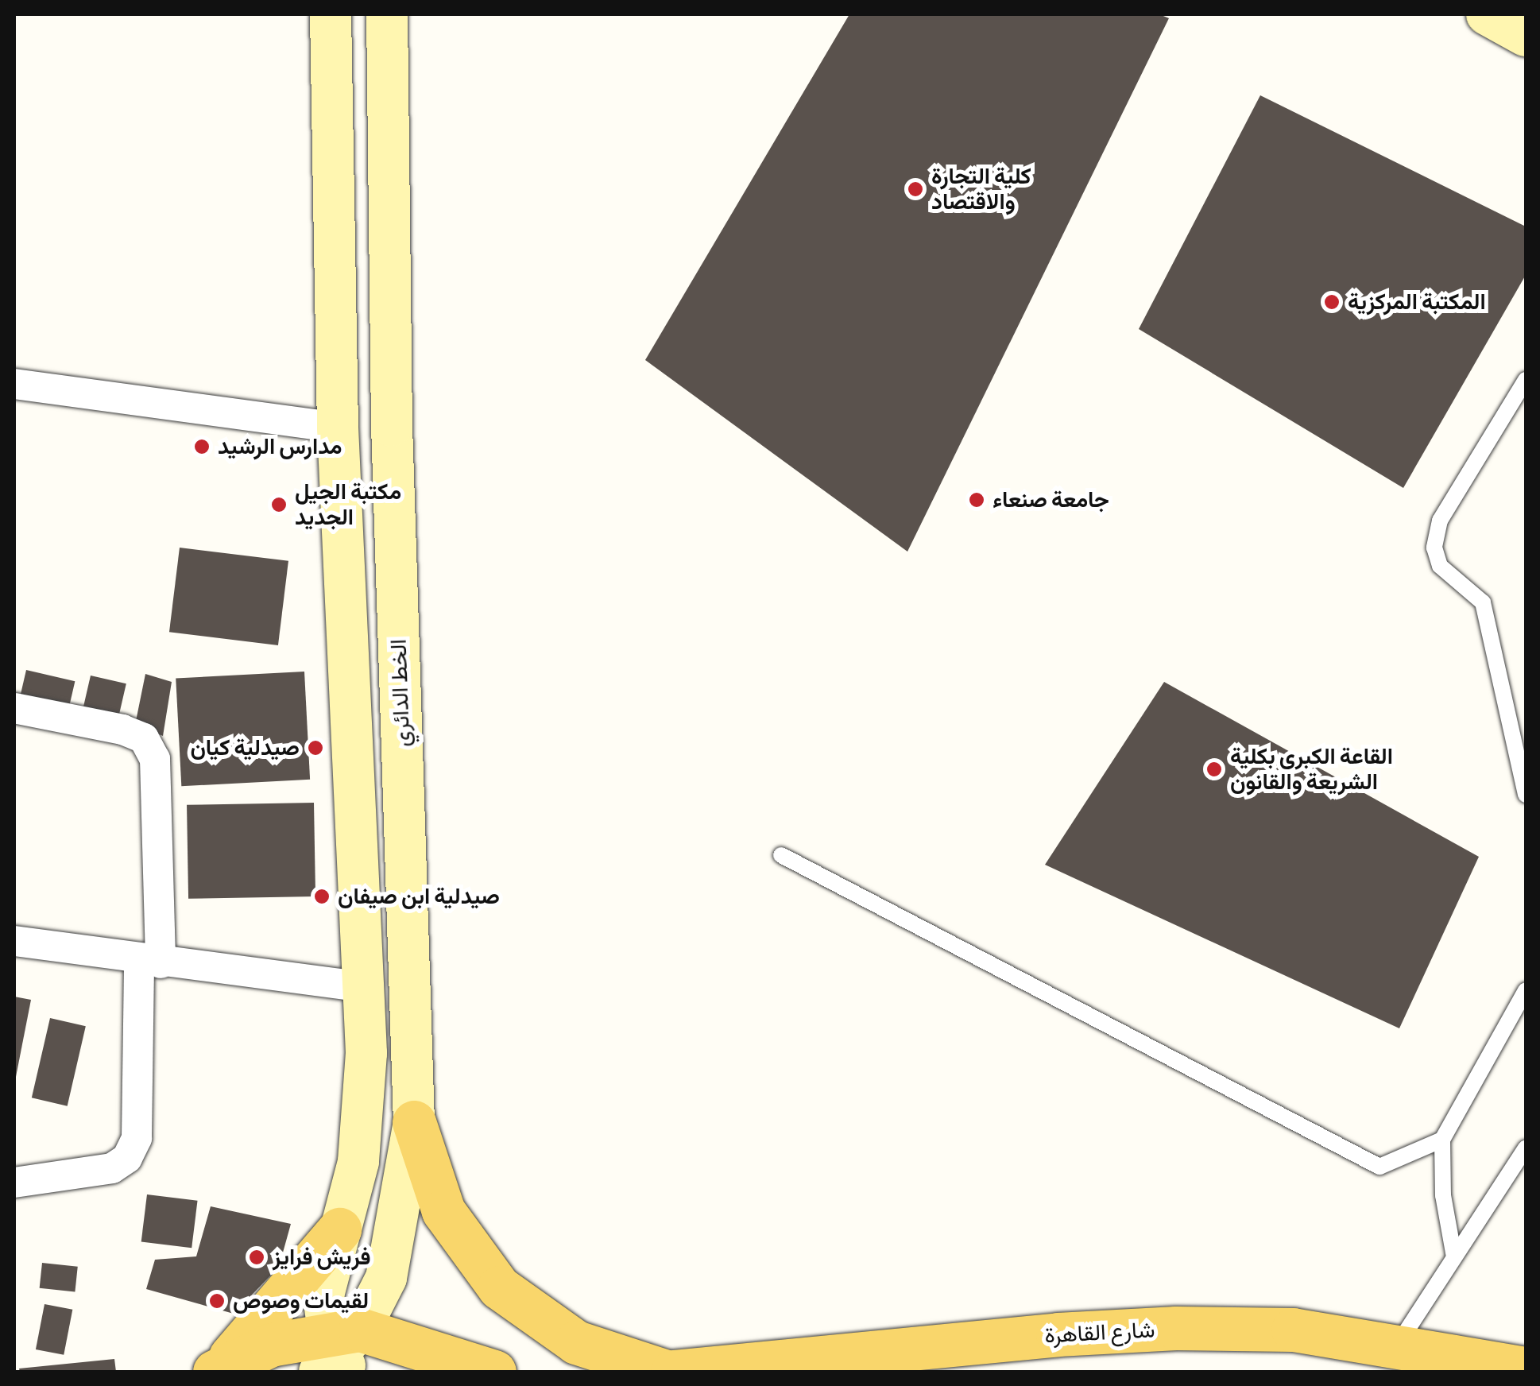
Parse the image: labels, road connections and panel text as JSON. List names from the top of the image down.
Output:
{
  "streets": {
    "main road": ["الخط الدائري", "شارع القاهرة"]
  },
  "places": [
    "كلية التجارة والاقتصاد",
    "المكتبة المركزية",
    "مدارس الرشيد",
    "جامعة صنعاء",
    "مكتبة الجيل الجديد",
    "صيدلية كيان",
    "القاعة الكبرى بكلية الشريعة والقانون",
    "صيدلية ابن صيفان",
    "فريش فرايز",
    "لقيمات وصوص"
  ]
}
